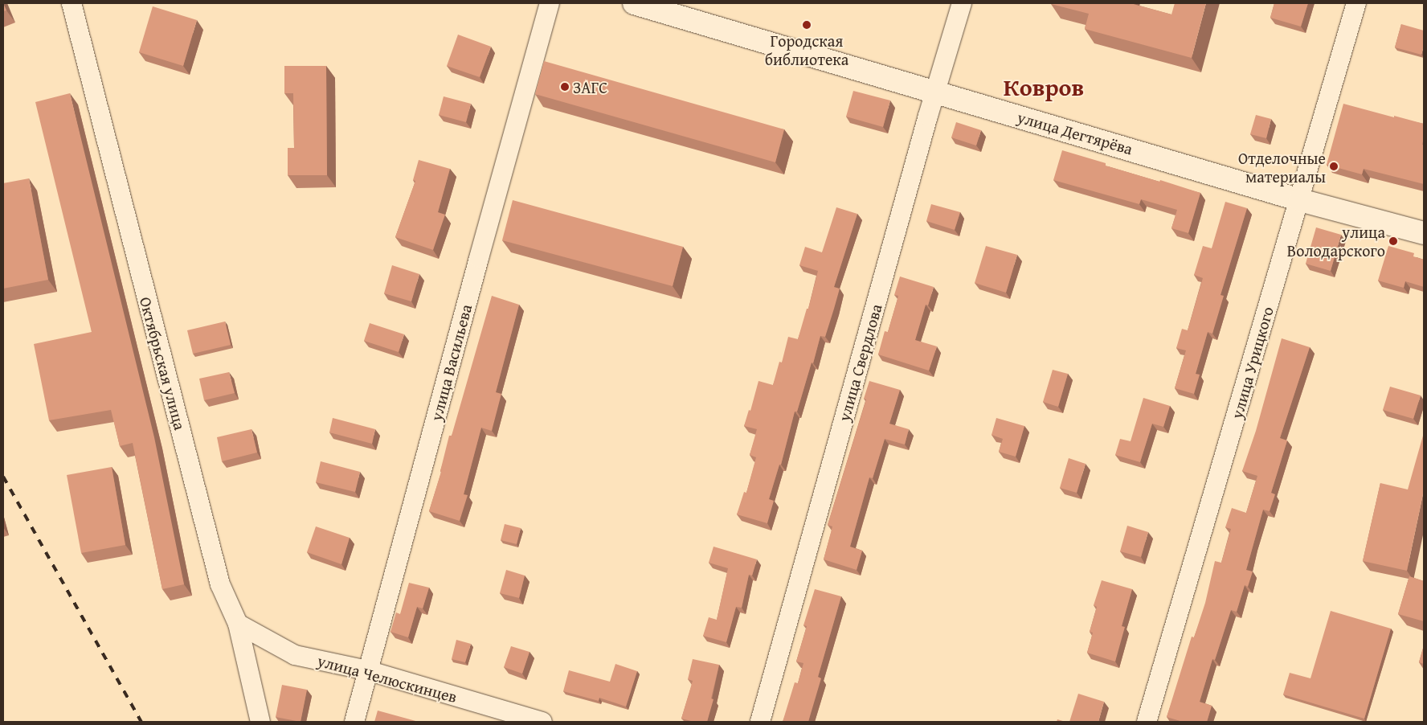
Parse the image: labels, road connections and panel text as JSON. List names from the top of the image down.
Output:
{
  "streets": {
    "main road": ["улица Дегтярёва"],
    "street": [
      "улица Васильева",
      "улица Свердлова",
      "улица Урицкого",
      "Октябрьская улица",
      "улица Челюскинцев"
    ]
  },
  "crossings": [
    ["улица Дегтярёва", "улица Свердлова"],
    ["улица Дегтярёва", "улица Урицкого"],
    ["улица Васильева", "улица Челюскинцев"],
    ["Октябрьская улица", "улица Челюскинцев"]
  ],
  "districts": ["Ковров"],
  "places": [
    "Городская библиотека",
    "ЗАГС",
    "Отделочные материалы",
    "улица Володарского"
  ]
}
